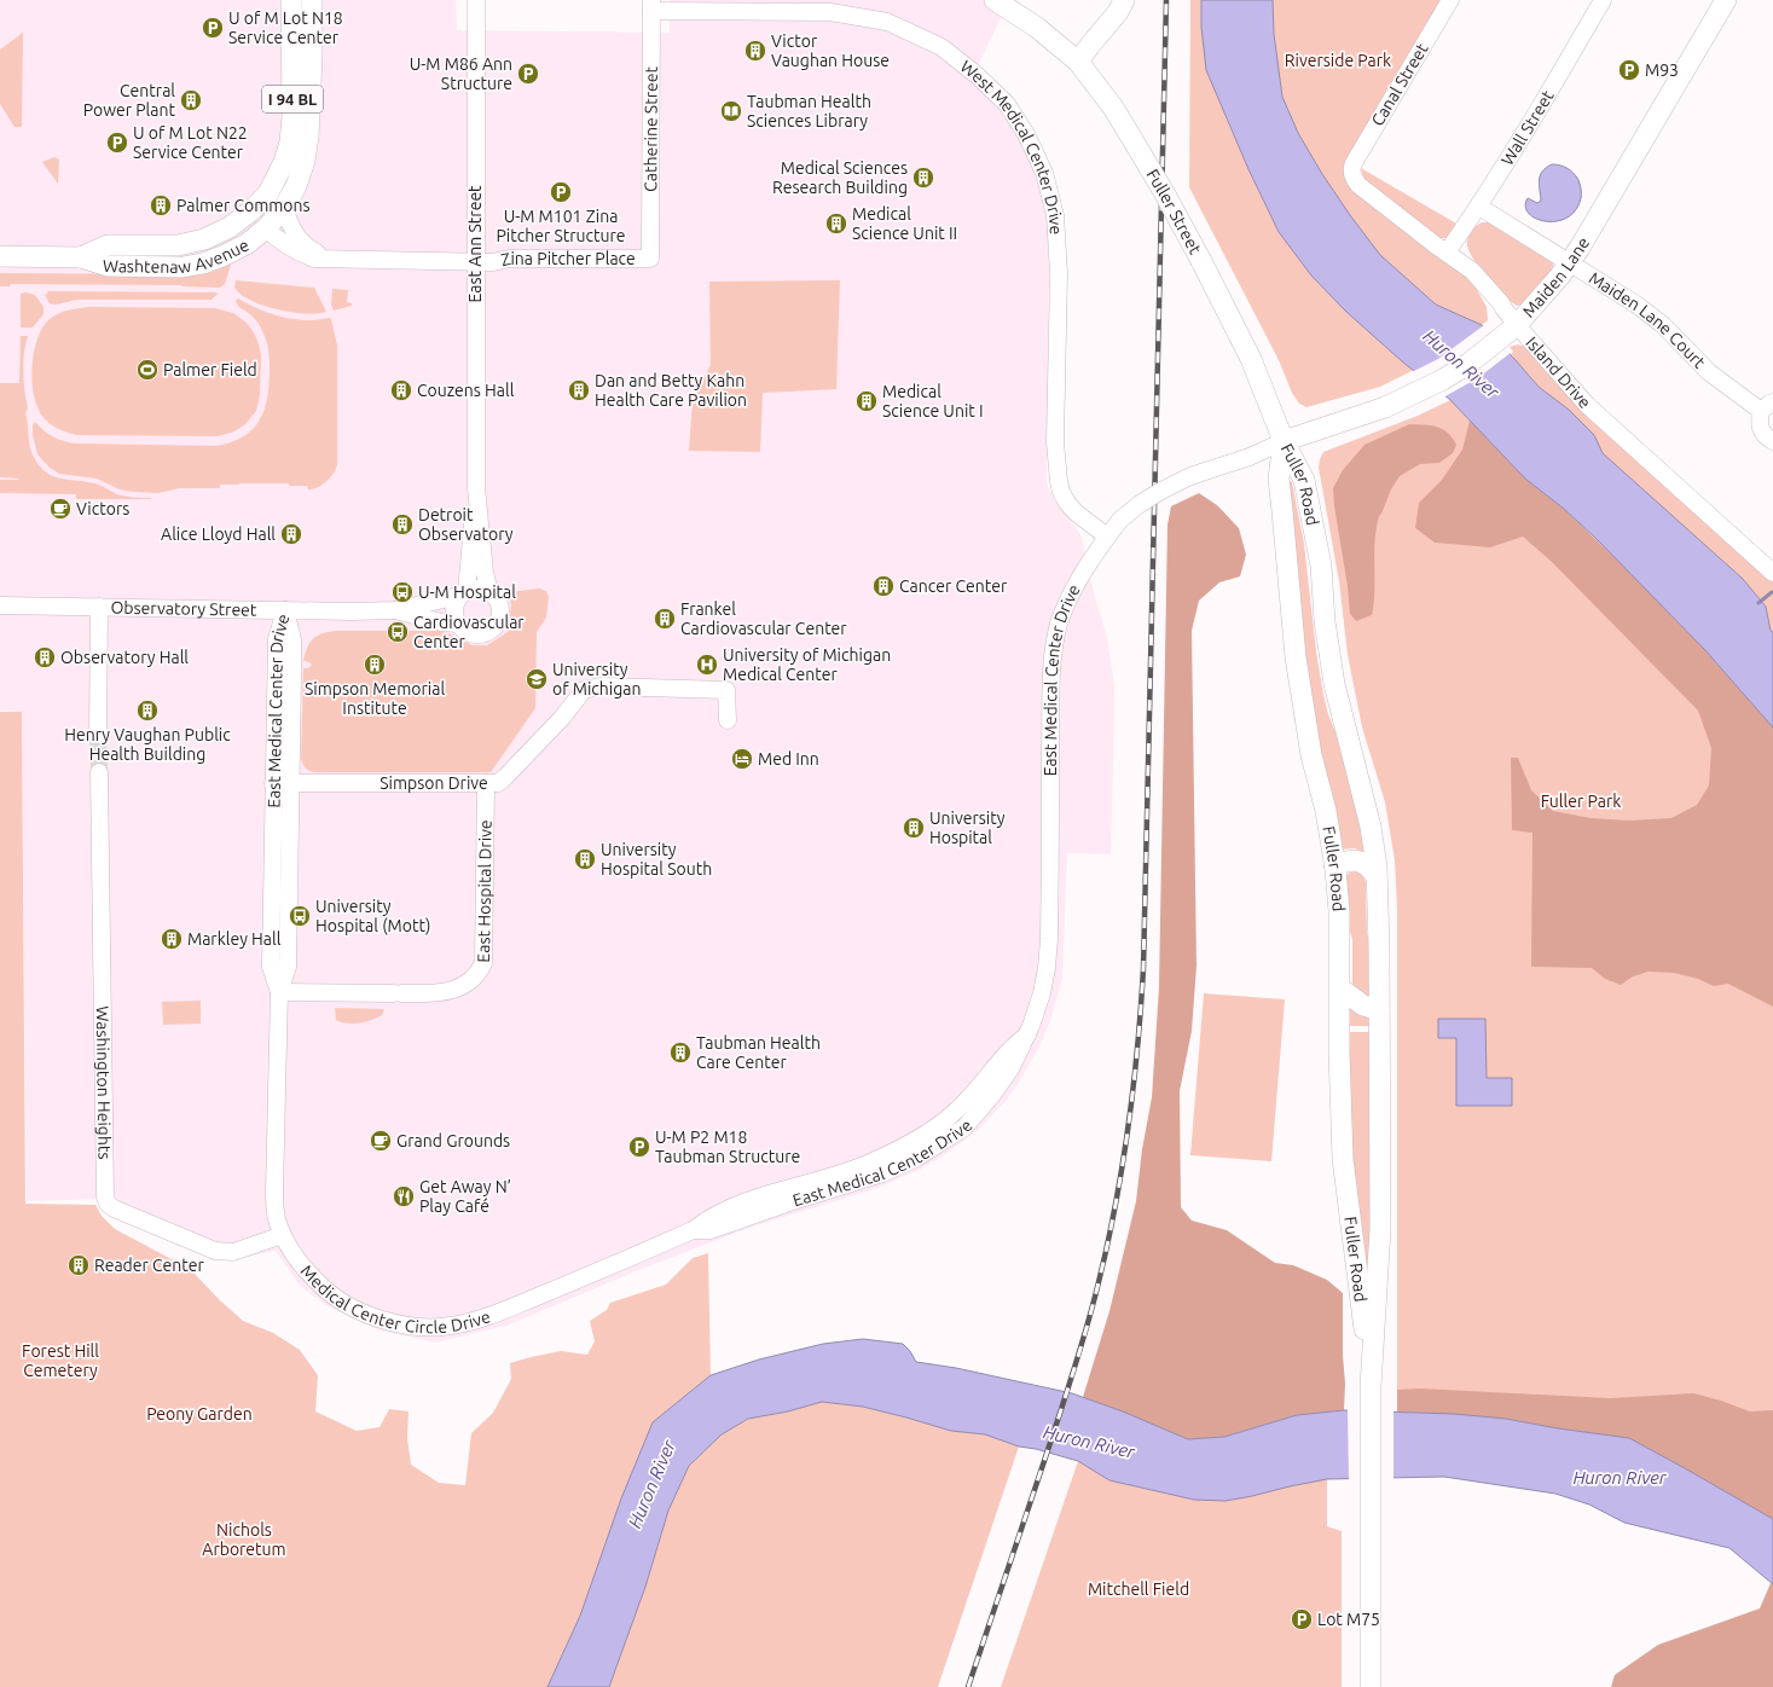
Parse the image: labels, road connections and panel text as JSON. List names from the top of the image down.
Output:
{
  "streets": {
    "main road": [
      "I 94 BL",
      "Fuller Street",
      "Washtenaw Avenue",
      "Maiden Lane",
      "Fuller Road"
    ],
    "street": [
      "Canal Street",
      "Wall Street",
      "Catherine Street",
      "West Medical Center Drive",
      "East Ann Street",
      "Zina Pitcher Place",
      "Maiden Lane Court",
      "Island Drive",
      "Observatory Street",
      "East Medical Center Drive",
      "Simpson Drive",
      "East Hospital Drive",
      "Washington Heights",
      "Medical Center Circle Drive"
    ]
  },
  "crossings": [
    ["Canal Street", "Island Drive"],
    ["I 94 BL", "Washtenaw Avenue"],
    ["I 94 BL", "Zina Pitcher Place"],
    ["Wall Street", "Maiden Lane Court"],
    ["Wall Street", "Island Drive"],
    ["Catherine Street", "West Medical Center Drive"],
    ["Catherine Street", "Zina Pitcher Place"],
    ["West Medical Center Drive", "East Medical Center Drive"],
    ["Fuller Street", "Maiden Lane"],
    ["Fuller Street", "Fuller Road"],
    ["Fuller Street", "East Medical Center Drive"],
    ["East Ann Street", "Zina Pitcher Place"],
    ["East Ann Street", "Observatory Street"],
    ["Washtenaw Avenue", "Zina Pitcher Place"],
    ["Maiden Lane", "Maiden Lane Court"],
    ["Maiden Lane", "Island Drive"],
    ["Maiden Lane", "Fuller Road"],
    ["Maiden Lane", "East Medical Center Drive"],
    ["Fuller Road", "East Medical Center Drive"],
    ["Observatory Street", "East Medical Center Drive"],
    ["East Medical Center Drive", "Simpson Drive"],
    ["East Medical Center Drive", "East Hospital Drive"],
    ["East Medical Center Drive", "Medical Center Circle Drive"],
    ["Simpson Drive", "East Hospital Drive"],
    ["Washington Heights", "Medical Center Circle Drive"]
  ],
  "water": ["Huron River"],
  "parks": [
    "Riverside Park",
    "Fuller Park",
    "Forest Hill Cemetery",
    "Peony Garden",
    "Nichols Arboretum",
    "Mitchell Field"
  ],
  "places": {
    "parking": [
      "U of M Lot N18 Service Center",
      "M93",
      "U-M M86 Ann Structure",
      "U of M Lot N22 Service Center",
      "U-M M101 Zina Pitcher Structure",
      "U-M P2 M18 Taubman Structure",
      "Lot M75"
    ],
    "building": [
      "Victor Vaughan House",
      "Central Power Plant",
      "Medical Sciences Research Building",
      "Palmer Commons",
      "Medical Science Unit II",
      "Couzens Hall",
      "Dan and Betty Kahn Health Care Pavilion",
      "Medical Science Unit I",
      "Detroit Observatory",
      "Alice Lloyd Hall",
      "Cancer Center",
      "Frankel Cardiovascular Center",
      "Observatory Hall",
      "Simpson Memorial Institute",
      "Henry Vaughan Public Health Building",
      "University Hospital",
      "University Hospital South",
      "Markley Hall",
      "Taubman Health Care Center",
      "Reader Center"
    ],
    "library": ["Taubman Health Sciences Library"],
    "sports": ["Palmer Field"],
    "cafe": ["Victors", "Grand Grounds"],
    "bus stop": ["U-M Hospital", "Cardiovascular Center", "University Hospital (Mott)"],
    "hospital": ["University of Michigan Medical Center"],
    "school or university": ["University of Michigan"],
    "hotel": ["Med Inn"],
    "restaurant": ["Get Away N’ Play Café"]
  }
}
